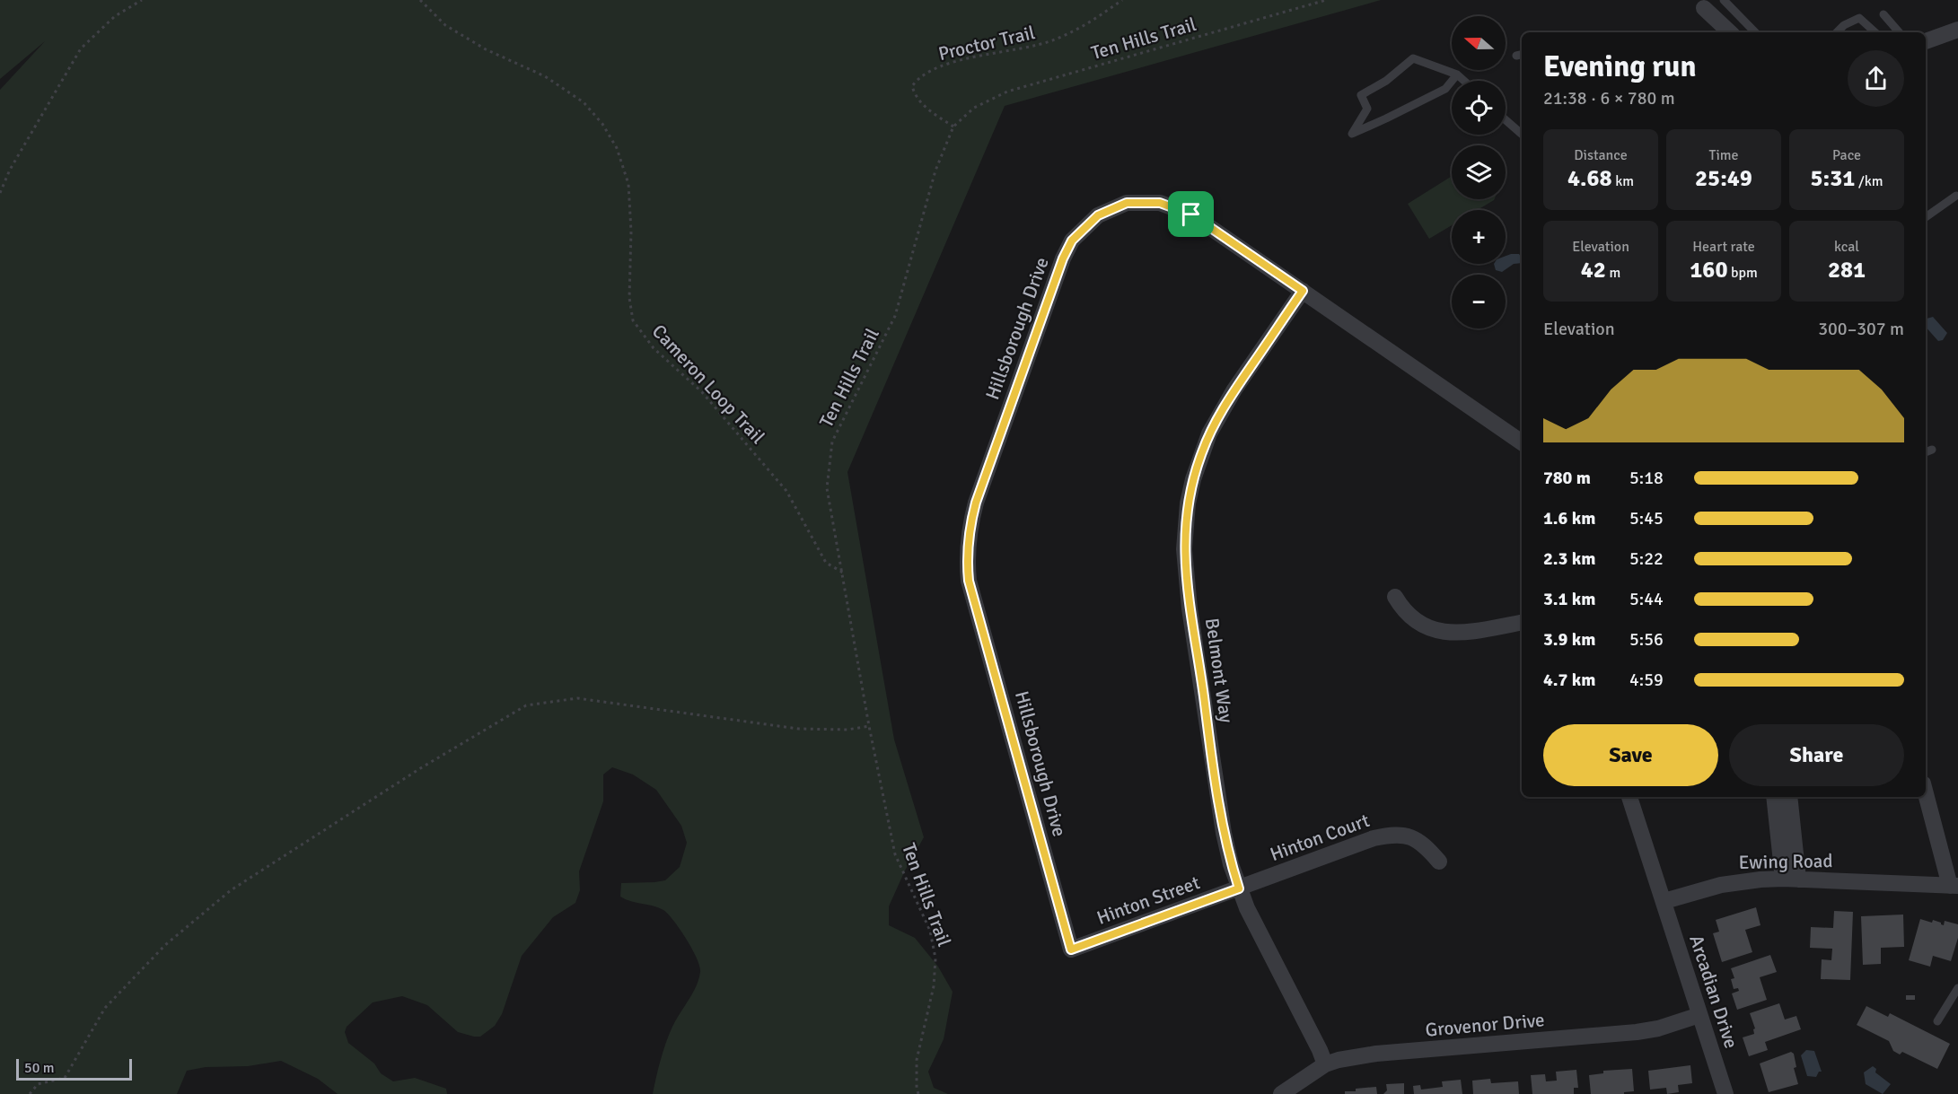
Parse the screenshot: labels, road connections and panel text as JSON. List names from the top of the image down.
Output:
{
  "streets": {
    "street": [
      "Hillsborough Drive",
      "Belmont Way",
      "Hinton Court",
      "Ewing Road",
      "Hinton Street",
      "Arcadian Drive",
      "Grovenor Drive"
    ],
    "path": ["Ten Hills Trail", "Proctor Trail", "Cameron Loop Trail"]
  },
  "crossings": [
    ["Ten Hills Trail", "Proctor Trail"],
    ["Ten Hills Trail", "Cameron Loop Trail"],
    ["Hillsborough Drive", "Belmont Way"],
    ["Hillsborough Drive", "Hinton Street"],
    ["Belmont Way", "Hinton Court"],
    ["Belmont Way", "Hinton Street"],
    ["Belmont Way", "Grovenor Drive"],
    ["Hinton Court", "Hinton Street"],
    ["Ewing Road", "Arcadian Drive"],
    ["Arcadian Drive", "Grovenor Drive"]
  ],
  "scale_bar": "50 m",
  "north": "left",
  "page": {
    "map_buttons": ["+", "−"],
    "heading": ["Evening run", "21:38 · 6 × 780 m"],
    "stats": [
      ["Distance", "4.68 km"],
      ["Time", "25:49"],
      ["Pace", "5:31 /km"],
      ["Elevation", "42 m"],
      ["Heart rate", "160 bpm"],
      ["kcal", "281"]
    ],
    "chart": ["Elevation", "300–307 m"],
    "list": [
      {
        "name": "780 m",
        "note": "5:18"
      },
      {
        "name": "1.6 km",
        "note": "5:45"
      },
      {
        "name": "2.3 km",
        "note": "5:22"
      },
      {
        "name": "3.1 km",
        "note": "5:44"
      },
      {
        "name": "3.9 km",
        "note": "5:56"
      },
      {
        "name": "4.7 km",
        "note": "4:59"
      }
    ],
    "buttons": ["Save", "Share"],
    "scale": "50 m"
  }
}
